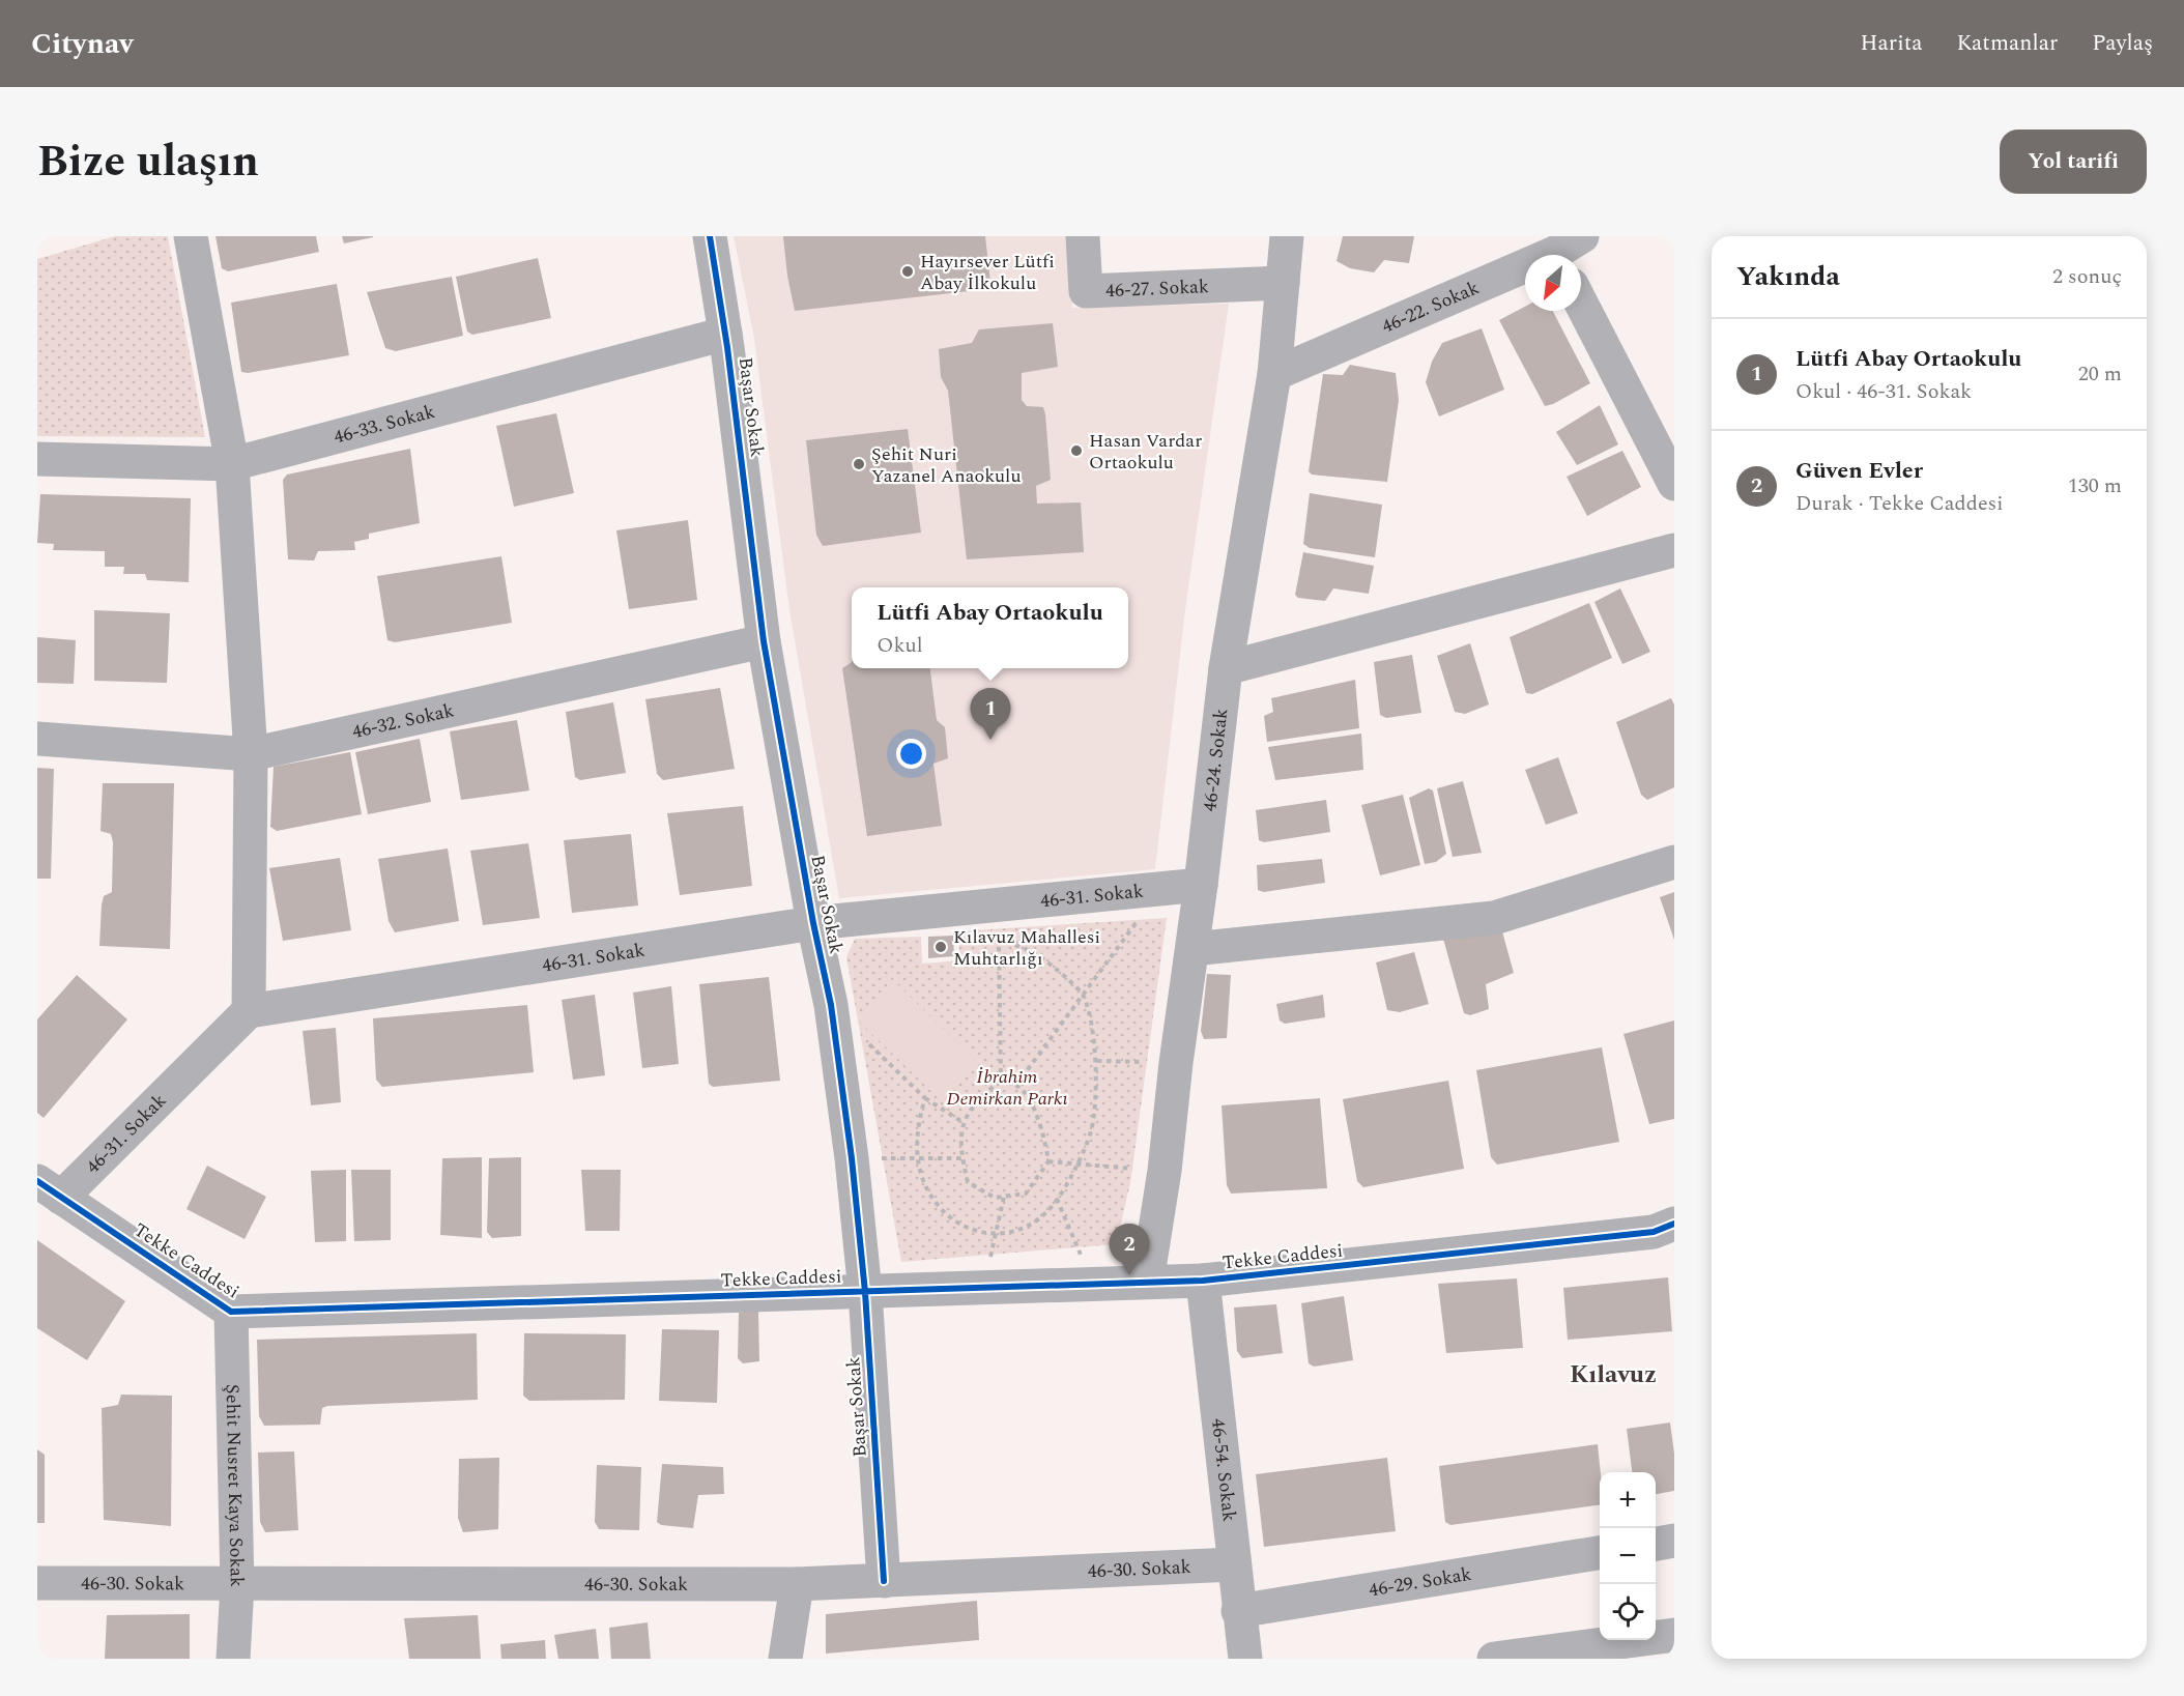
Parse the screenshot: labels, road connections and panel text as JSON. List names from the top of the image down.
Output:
{
  "streets": {
    "street": [
      "46-27. Sokak",
      "46-22. Sokak",
      "Başar Sokak",
      "46-33. Sokak",
      "46-32. Sokak",
      "46-24. Sokak",
      "46-31. Sokak",
      "Tekke Caddesi",
      "46-54. Sokak",
      "Şehit Nusret Kaya Sokak",
      "46-30. Sokak",
      "46-29. Sokak"
    ]
  },
  "crossings": [
    ["46-27. Sokak", "46-24. Sokak"],
    ["46-22. Sokak", "46-24. Sokak"],
    ["Başar Sokak", "46-33. Sokak"],
    ["Başar Sokak", "46-32. Sokak"],
    ["Başar Sokak", "46-31. Sokak"],
    ["Başar Sokak", "Tekke Caddesi"],
    ["Başar Sokak", "46-30. Sokak"],
    ["46-24. Sokak", "46-31. Sokak"],
    ["46-24. Sokak", "Tekke Caddesi"],
    ["46-31. Sokak", "Tekke Caddesi"],
    ["Tekke Caddesi", "46-54. Sokak"],
    ["Tekke Caddesi", "Şehit Nusret Kaya Sokak"],
    ["46-54. Sokak", "46-30. Sokak"],
    ["46-54. Sokak", "46-29. Sokak"],
    ["Şehit Nusret Kaya Sokak", "46-30. Sokak"]
  ],
  "districts": ["Kılavuz"],
  "parks": ["İbrahim Demirkan Parkı"],
  "places": [
    "Hayırsever Lütfi Abay İlkokulu",
    "Hasan Vardar Ortaokulu",
    "Şehit Nuri Yazanel Anaokulu",
    "Kılavuz Mahallesi Muhtarlığı"
  ],
  "north": "bottom left",
  "page": {
    "header": "Citynav",
    "nav": ["Harita", "Katmanlar", "Paylaş"],
    "title": "Bize ulaşın",
    "buttons": "Yol tarifi",
    "heading": ["Yakında", "2 sonuç"],
    "list": [
      {
        "mark": "1",
        "name": "Lütfi Abay Ortaokulu",
        "note": "Okul · 46-31. Sokak",
        "value": "20 m"
      },
      {
        "mark": "2",
        "name": "Güven Evler",
        "note": "Durak · Tekke Caddesi",
        "value": "130 m"
      }
    ],
    "popup": ["Lütfi Abay Ortaokulu", "Okul"],
    "pins": ["1", "2"],
    "map_buttons": ["+", "−"]
  }
}
